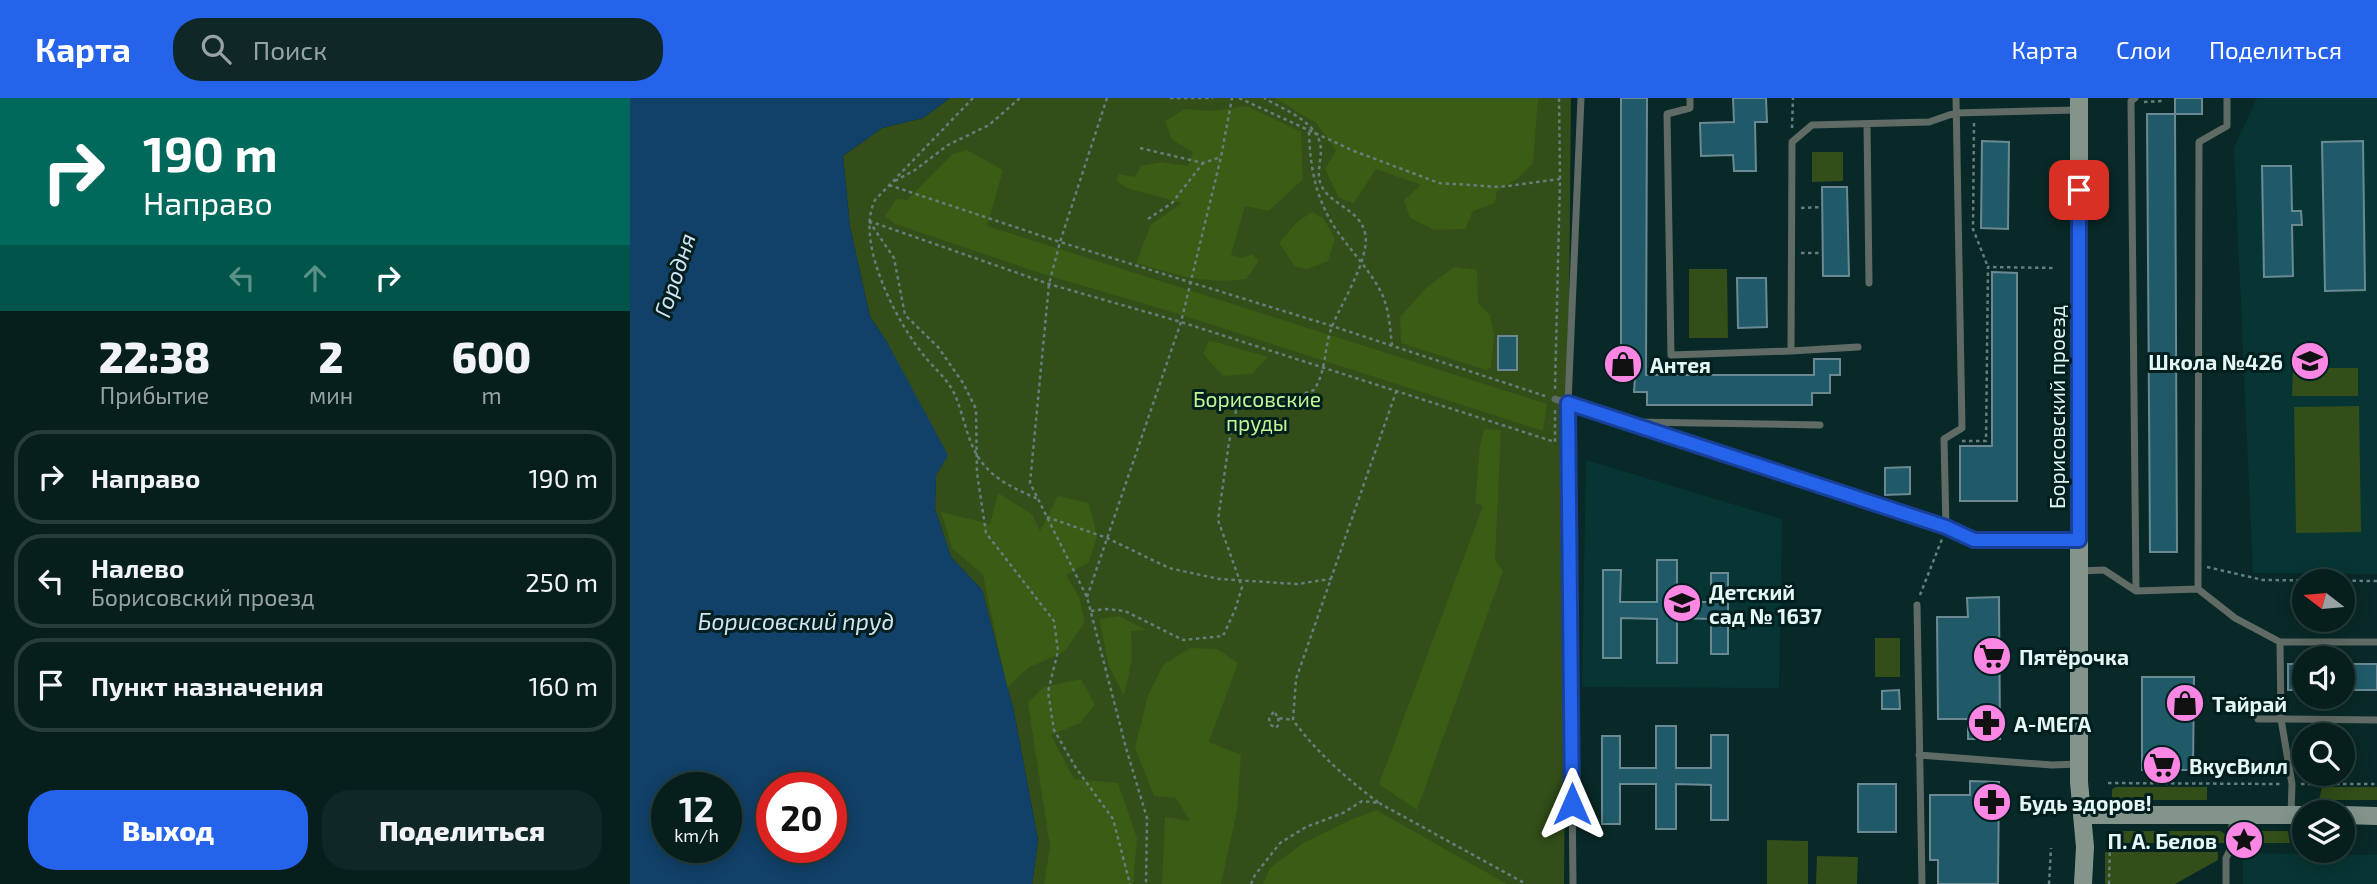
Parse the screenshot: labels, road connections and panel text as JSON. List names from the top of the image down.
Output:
{
  "streets": {
    "street": ["Борисовский проезд"]
  },
  "water": ["Городня", "Борисовский пруд"],
  "parks": ["Борисовские пруды"],
  "places": {
    "school or university": ["Школа №426", "Детский сад № 1637"],
    "shop": ["Антея", "Тайрай"],
    "supermarket": ["Пятёрочка", "ВкусВилл"],
    "pharmacy": ["А-МЕГА", "Будь здоров!"],
    "place": ["П. А. Белов"]
  },
  "north": "left",
  "page": {
    "header": "Карта",
    "search": "Поиск",
    "nav": ["Карта", "Слои", "Поделиться"],
    "turn": ["190 m", "Направо"],
    "eta": [
      "22:38",
      "Прибытие",
      "2",
      "мин",
      "600",
      "m"
    ],
    "list": [
      {
        "name": "Направо",
        "value": "190 m"
      },
      {
        "name": "Налево",
        "note": "Борисовский проезд",
        "value": "250 m"
      },
      {
        "name": "Пункт назначения",
        "value": "160 m"
      }
    ],
    "speed": "12 km/h",
    "limit": "20",
    "buttons": ["Выход", "Поделиться"]
  }
}
